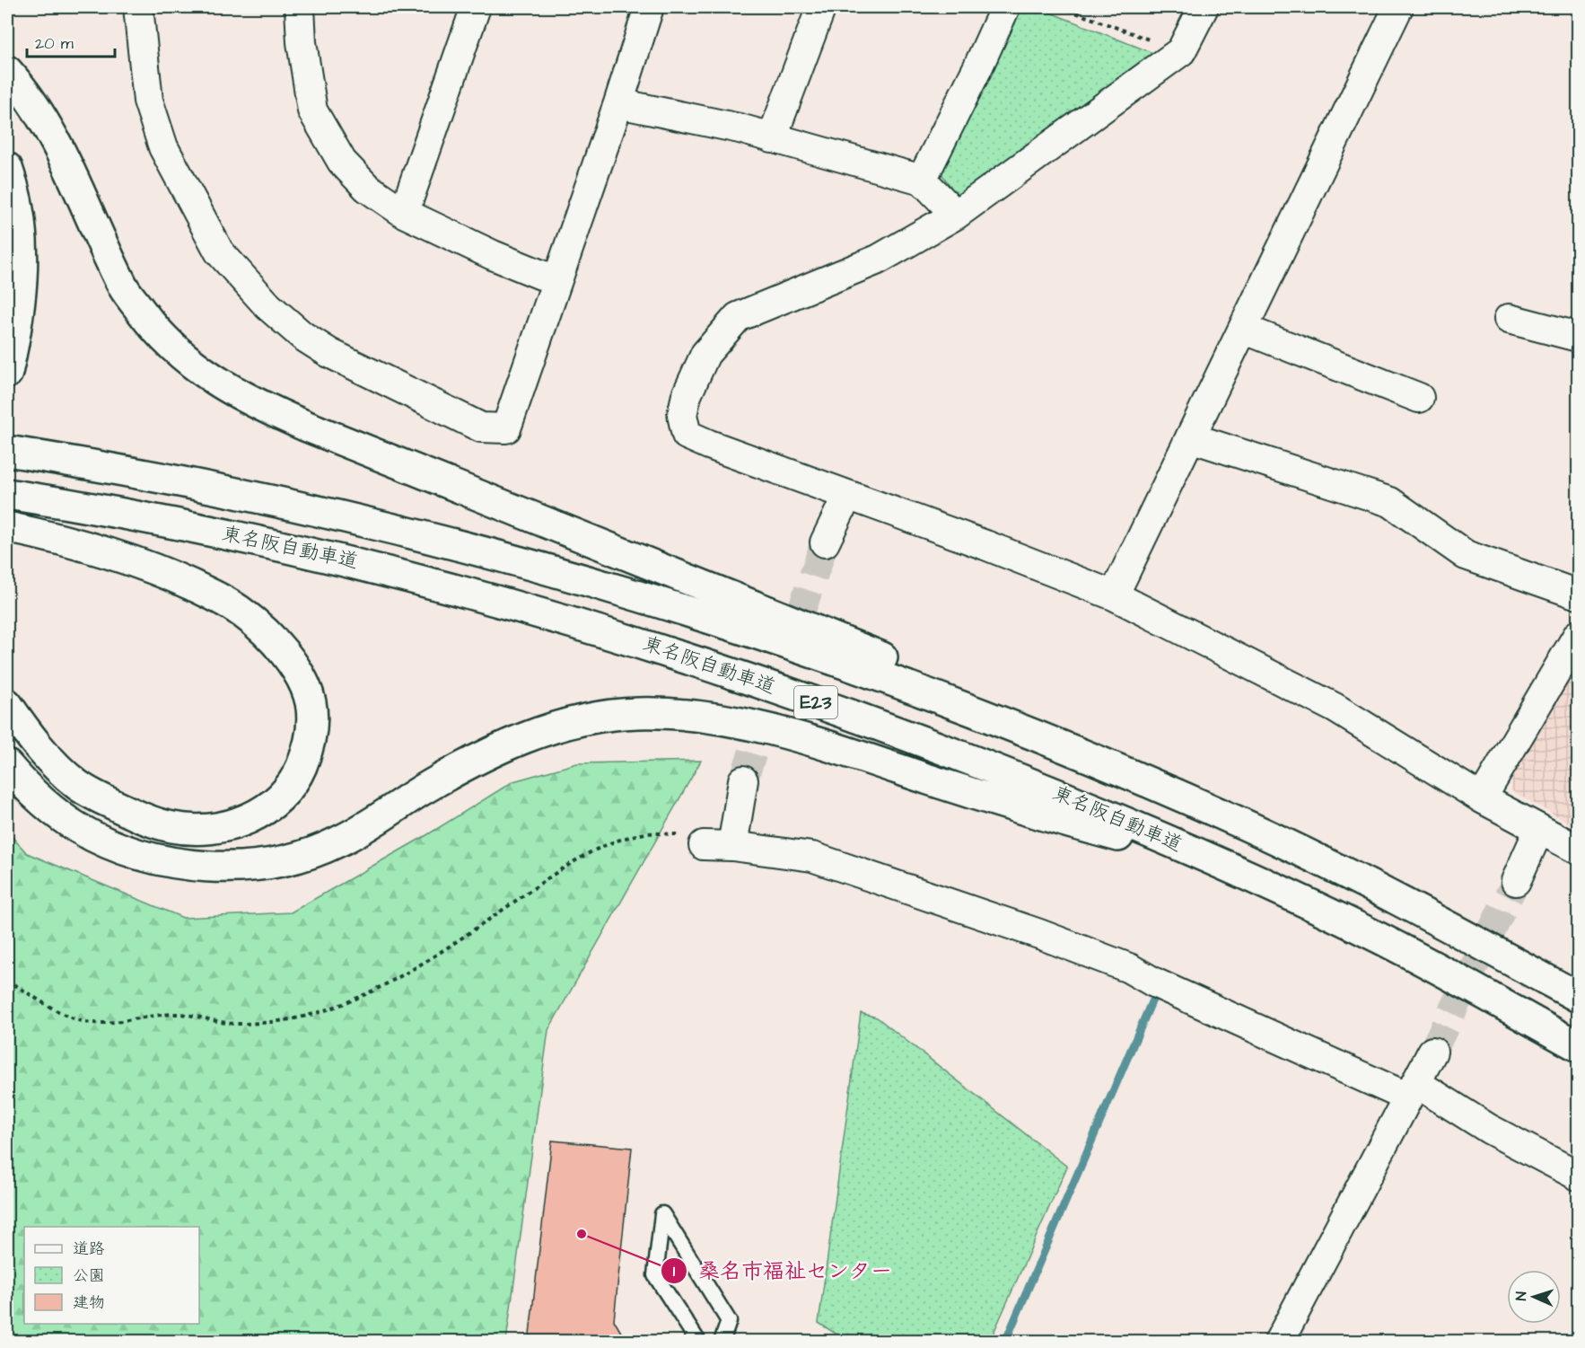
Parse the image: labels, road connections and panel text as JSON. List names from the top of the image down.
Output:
{
  "streets": {
    "highway": ["東名阪自動車道", "E23"]
  },
  "places": ["桑名市福祉センター"],
  "legend": ["道路", "公園", "建物"],
  "scale_bar": "20 m",
  "north": "left"
}
